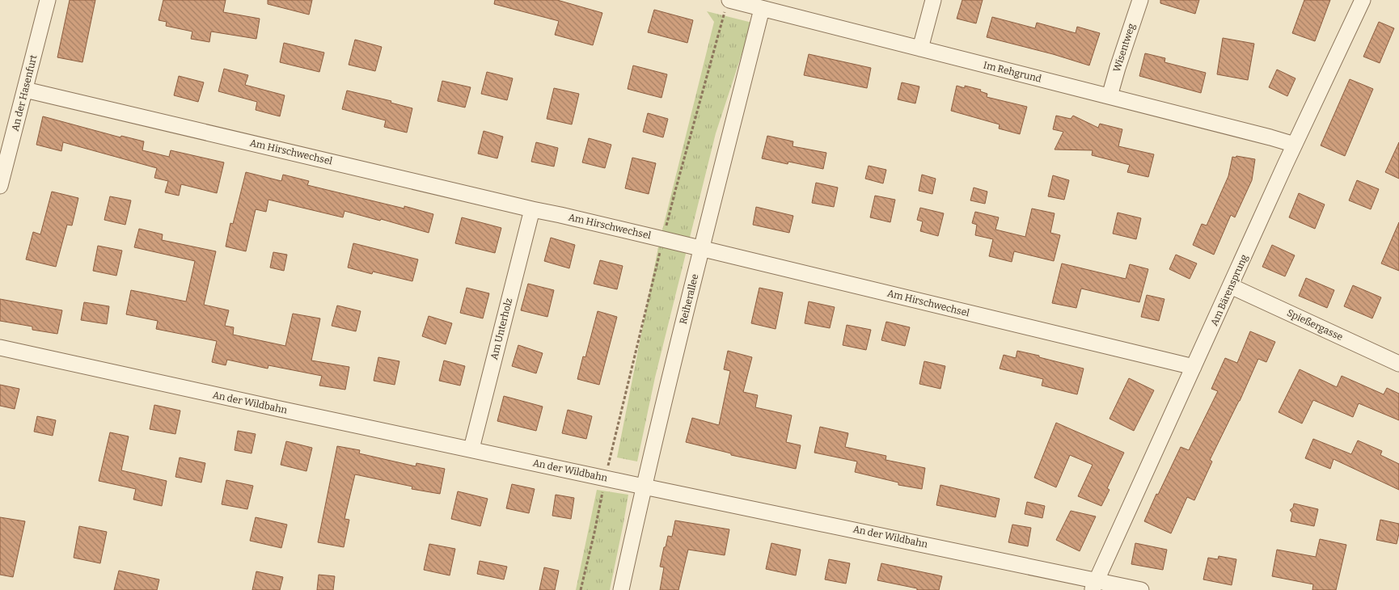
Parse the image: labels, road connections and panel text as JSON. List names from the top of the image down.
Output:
{
  "streets": {
    "street": [
      "Wisentweg",
      "Im Rehgrund",
      "An der Hasenfurt",
      "Am Hirschwechsel",
      "Am Bärensprung",
      "Reiherallee",
      "Spießergasse",
      "Am Unterholz",
      "An der Wildbahn"
    ]
  },
  "crossings": [
    ["Wisentweg", "Im Rehgrund"],
    ["Im Rehgrund", "Am Bärensprung"],
    ["Im Rehgrund", "Reiherallee"],
    ["An der Hasenfurt", "Am Hirschwechsel"],
    ["Am Hirschwechsel", "Am Bärensprung"],
    ["Am Hirschwechsel", "Reiherallee"],
    ["Am Hirschwechsel", "Am Unterholz"],
    ["Am Bärensprung", "Spießergasse"],
    ["Am Bärensprung", "An der Wildbahn"],
    ["Reiherallee", "An der Wildbahn"],
    ["Am Unterholz", "An der Wildbahn"]
  ]
}
